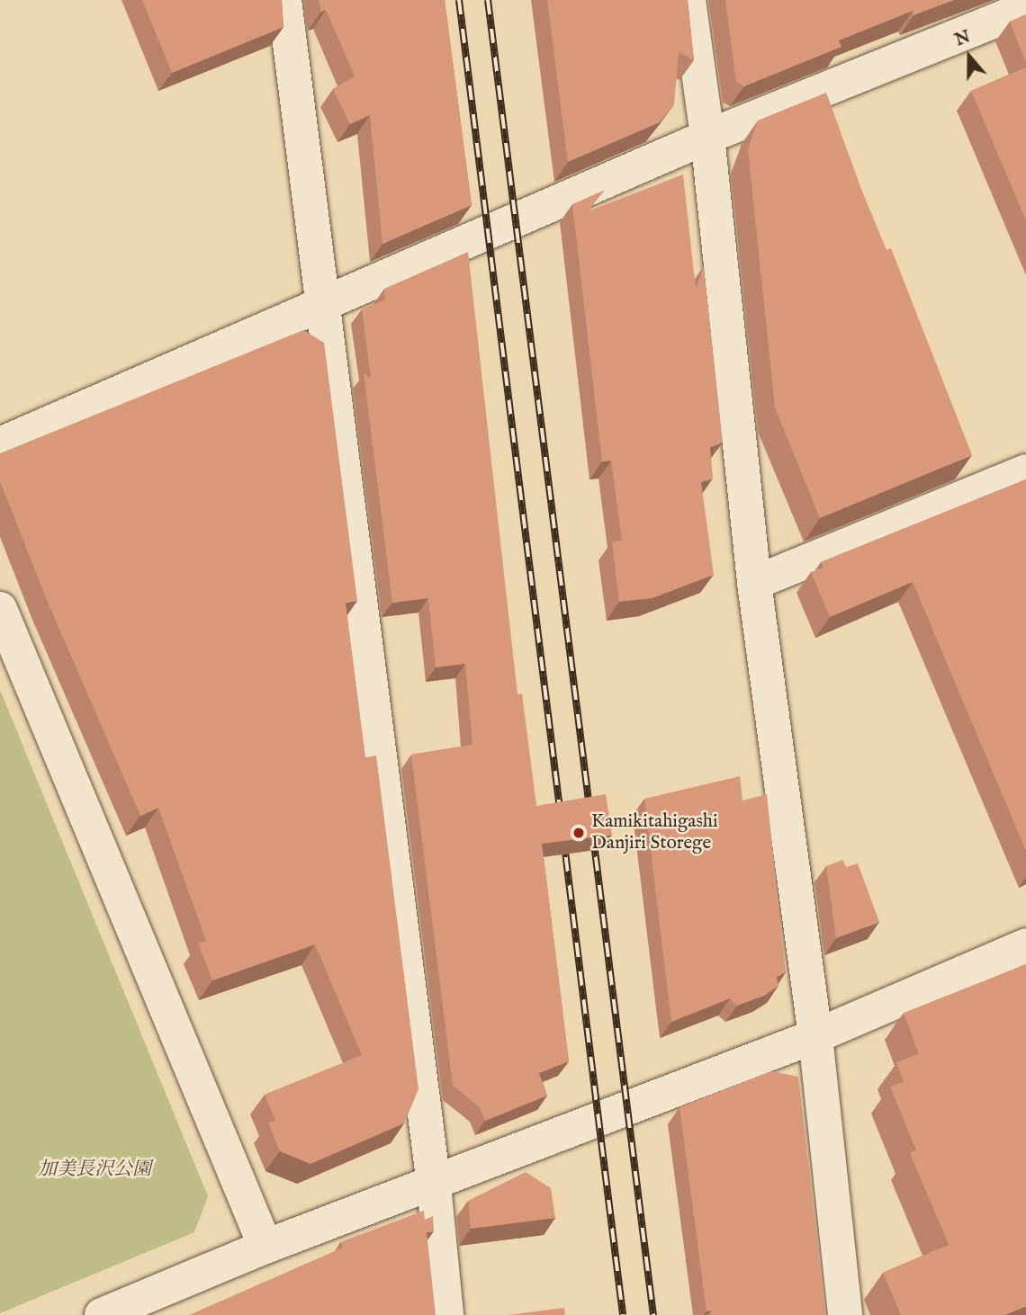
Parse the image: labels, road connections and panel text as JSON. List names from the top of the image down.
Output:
{
  "parks": ["加美長沢公園"],
  "places": ["Kamikitahigashi Danjiri Storege"],
  "north": "top"
}
